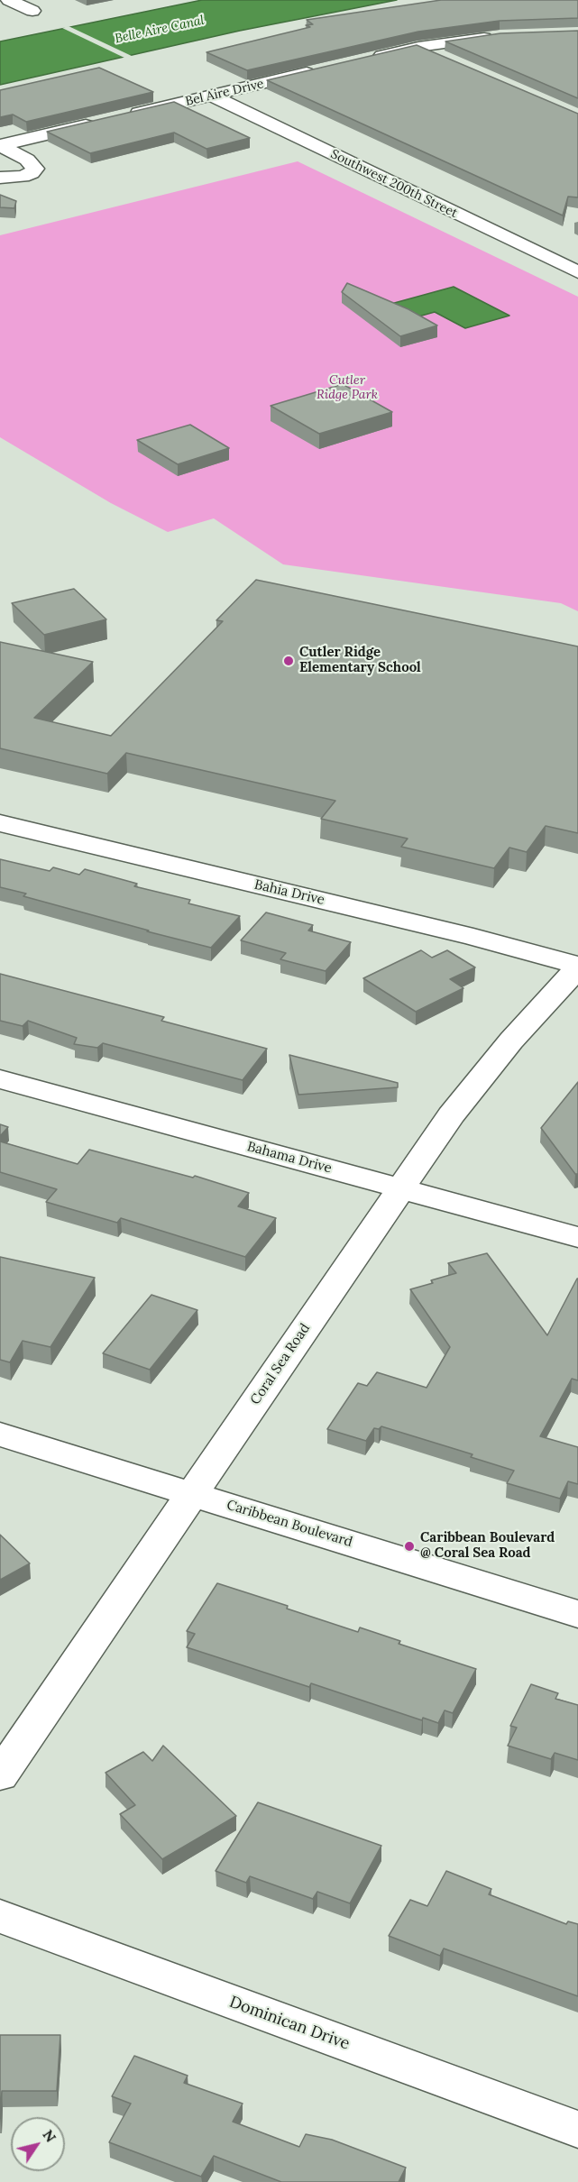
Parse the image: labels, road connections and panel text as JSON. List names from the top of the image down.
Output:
{
  "streets": {
    "street": [
      "Bel Aire Drive",
      "Southwest 200th Street",
      "Bahia Drive",
      "Bahama Drive",
      "Coral Sea Road",
      "Caribbean Boulevard",
      "Dominican Drive"
    ]
  },
  "crossings": [
    ["Bel Aire Drive", "Southwest 200th Street"],
    ["Bahia Drive", "Coral Sea Road"],
    ["Bahama Drive", "Coral Sea Road"],
    ["Coral Sea Road", "Caribbean Boulevard"]
  ],
  "water": ["Belle Aire Canal"],
  "parks": ["Cutler Ridge Park"],
  "places": ["Cutler Ridge Elementary School", "Caribbean Boulevard @ Coral Sea Road"],
  "north": "top right"
}
